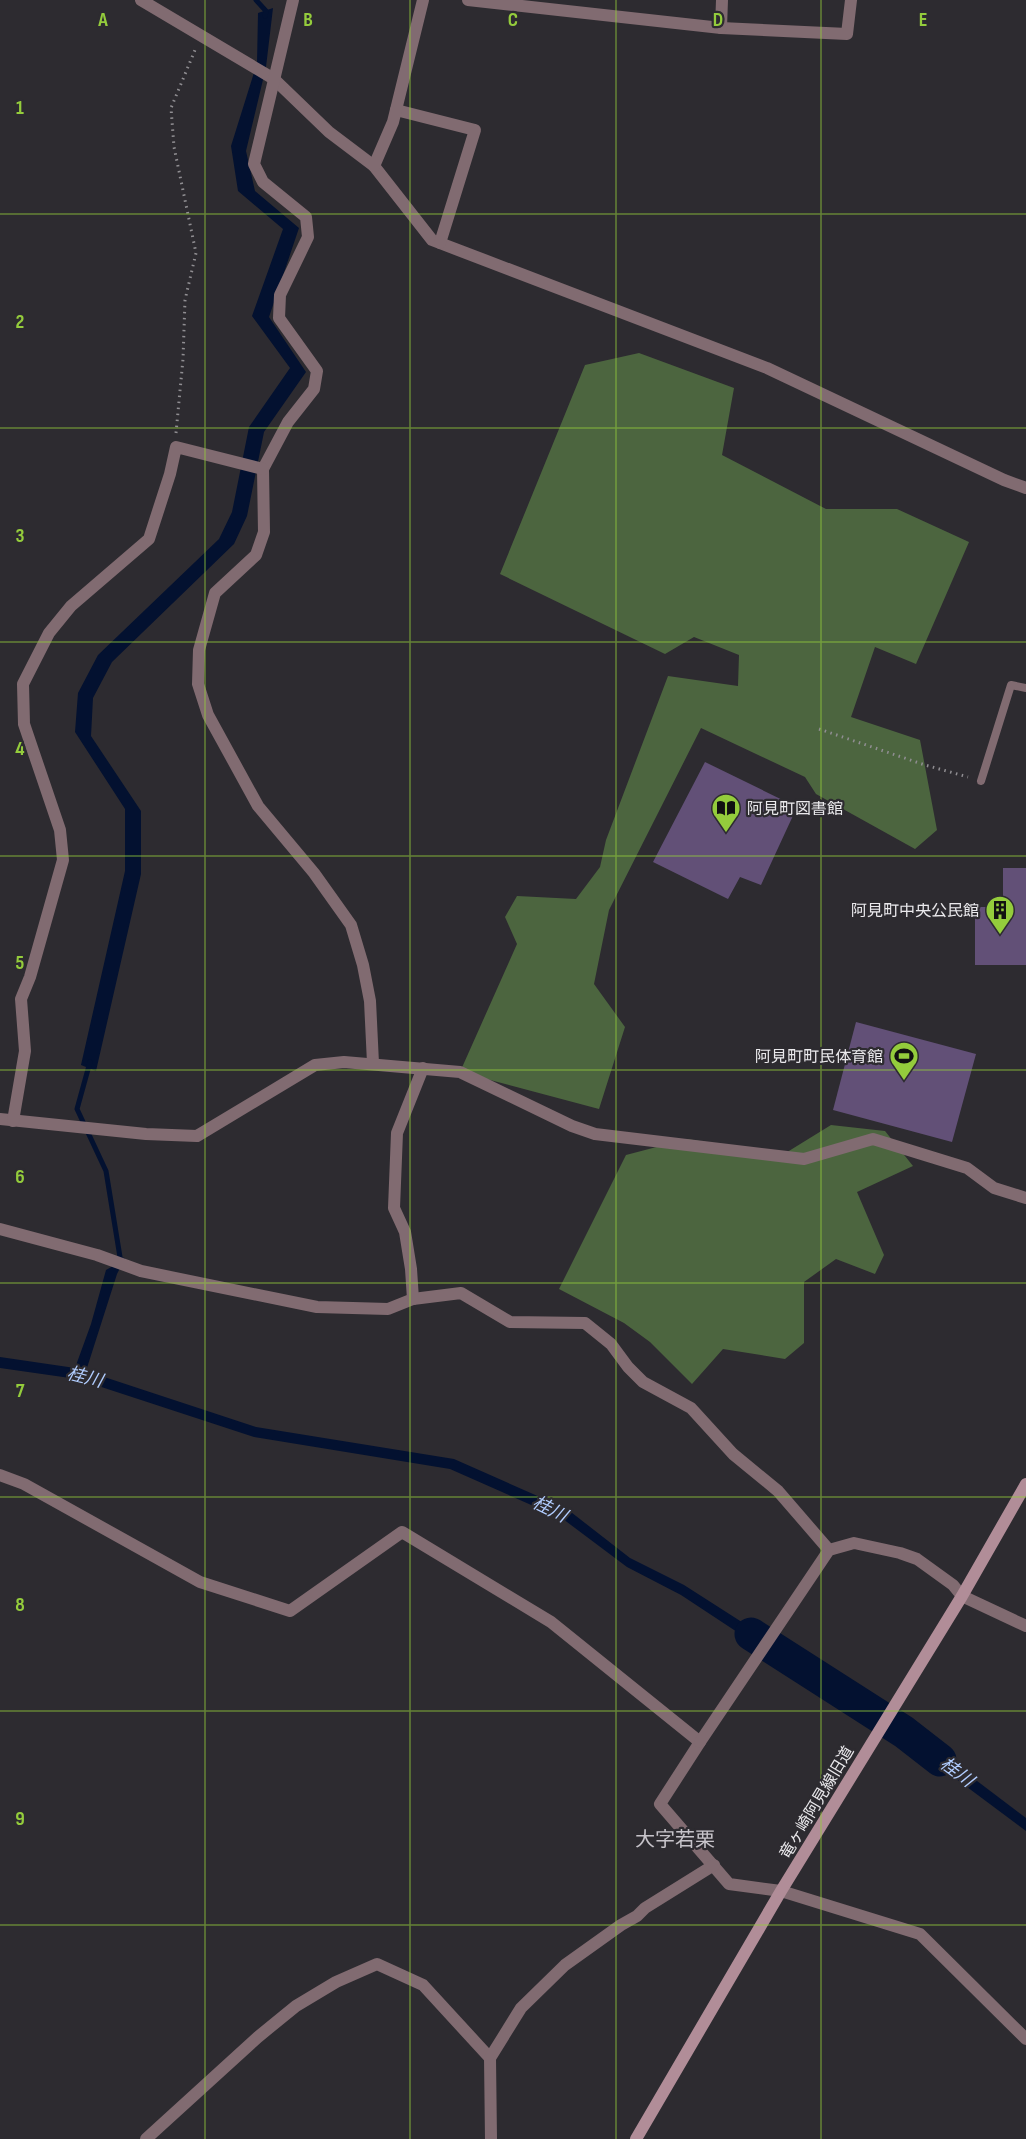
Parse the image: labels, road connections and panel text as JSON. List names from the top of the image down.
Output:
{
  "streets": {
    "street": ["竜ヶ崎阿見線旧道"]
  },
  "districts": ["大字若栗"],
  "water": ["桂川"],
  "places": {
    "library": ["阿見町図書館"],
    "building": ["阿見町中央公民館"],
    "sports": ["阿見町町民体育館"]
  },
  "grid": {
    "columns": [
      "A",
      "B",
      "C",
      "D",
      "E"
    ],
    "rows": [
      "1",
      "2",
      "3",
      "4",
      "5",
      "6",
      "7",
      "8",
      "9"
    ]
  }
}
